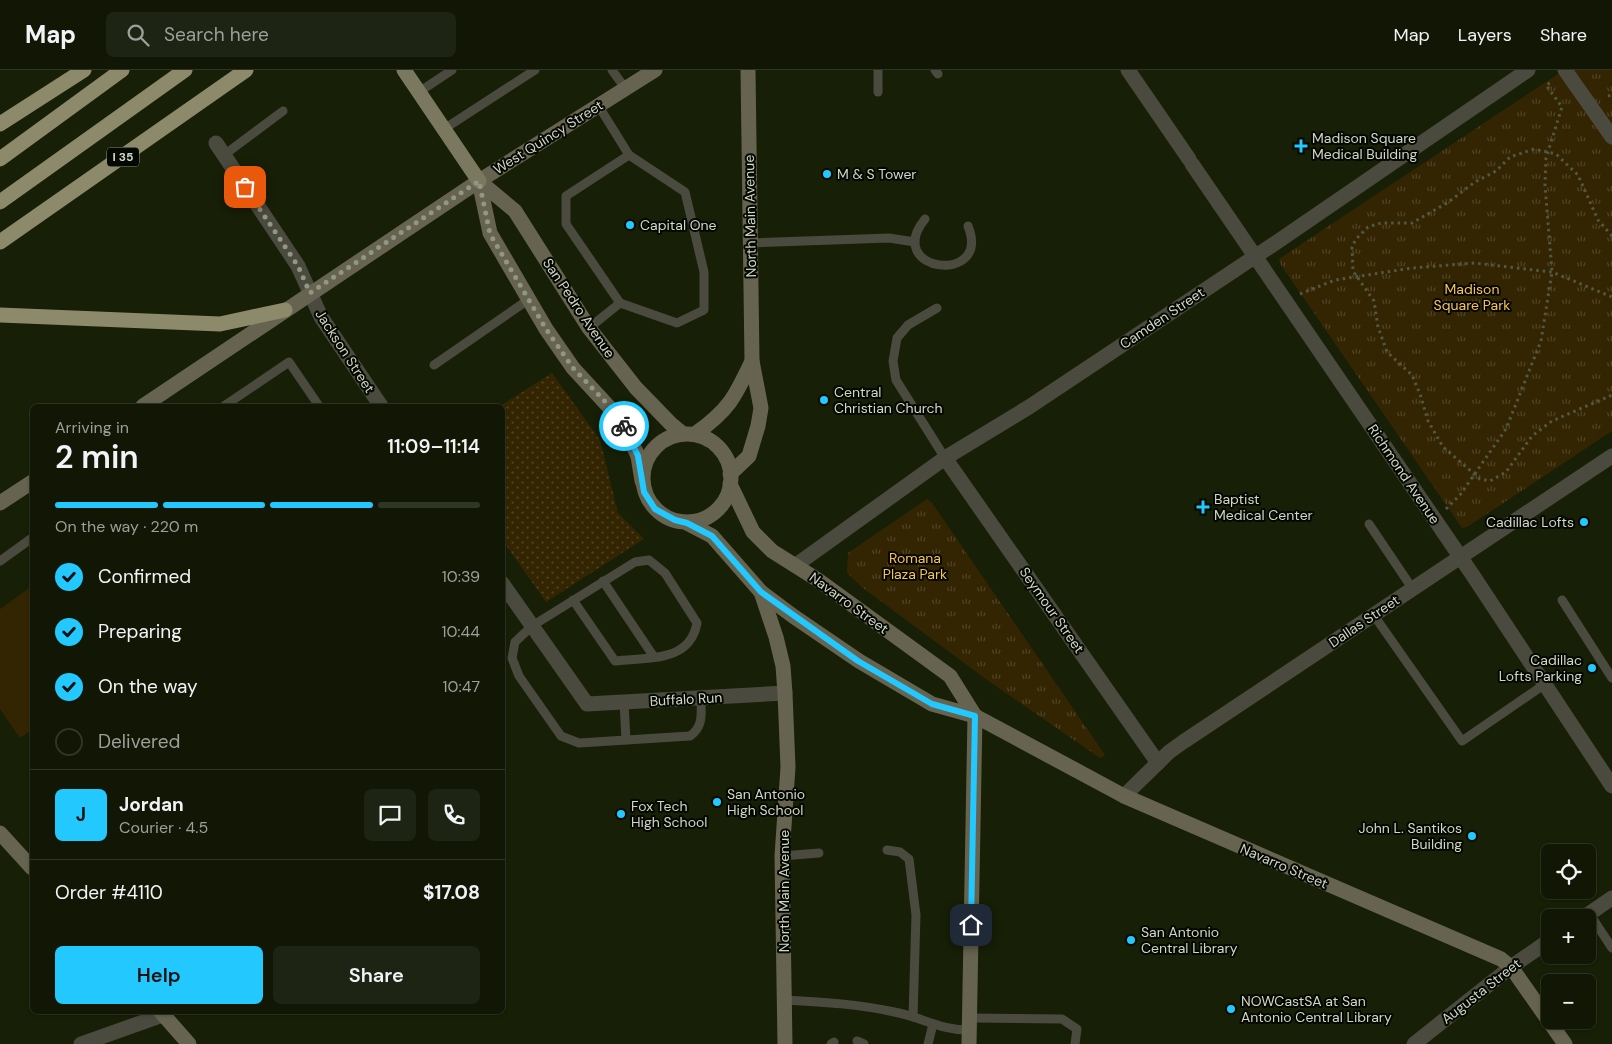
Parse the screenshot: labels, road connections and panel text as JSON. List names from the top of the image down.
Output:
{
  "streets": {
    "highway": ["I 35"],
    "main road": [
      "West Quincy Street",
      "North Main Avenue",
      "San Pedro Avenue",
      "Navarro Street"
    ],
    "street": [
      "Camden Street",
      "Jackson Street",
      "Richmond Avenue",
      "Seymour Street",
      "Dallas Street",
      "Buffalo Run",
      "Augusta Street"
    ]
  },
  "crossings": [
    ["West Quincy Street", "San Pedro Avenue"],
    ["West Quincy Street", "Jackson Street"],
    ["North Main Avenue", "San Pedro Avenue"],
    ["North Main Avenue", "Navarro Street"],
    ["North Main Avenue", "Buffalo Run"],
    ["San Pedro Avenue", "Navarro Street"],
    ["Camden Street", "Richmond Avenue"],
    ["Camden Street", "Navarro Street"],
    ["Camden Street", "Seymour Street"],
    ["Richmond Avenue", "Dallas Street"],
    ["Navarro Street", "Dallas Street"],
    ["Navarro Street", "Augusta Street"],
    ["Seymour Street", "Dallas Street"]
  ],
  "parks": ["Madison Square Park", "Romana Plaza Park"],
  "places": {
    "health": ["Madison Square Medical Building", "Baptist Medical Center"],
    "other": [
      "M & S Tower",
      "Capital One",
      "Central Christian Church",
      "Cadillac Lofts",
      "Cadillac Lofts Parking",
      "San Antonio High School",
      "Fox Tech High School",
      "John L. Santikos Building",
      "San Antonio Central Library",
      "NOWCastSA at San Antonio Central Library"
    ]
  },
  "page": {
    "header": "Map",
    "search": "Search here",
    "nav": ["Map", "Layers", "Share"],
    "heading": ["2 min", "Arriving in", "11:09–11:14"],
    "panel": [
      "Jordan",
      "Courier · 4.5",
      "Order #4110",
      "$17.08"
    ],
    "bar": "On the way · 220 m",
    "list": [
      ["Confirmed", "10:39"],
      ["Preparing", "10:44"],
      ["On the way", "10:47"],
      "Delivered"
    ],
    "round": "J",
    "map_buttons": ["+", "−"],
    "buttons": ["Help", "Share"]
  }
}
